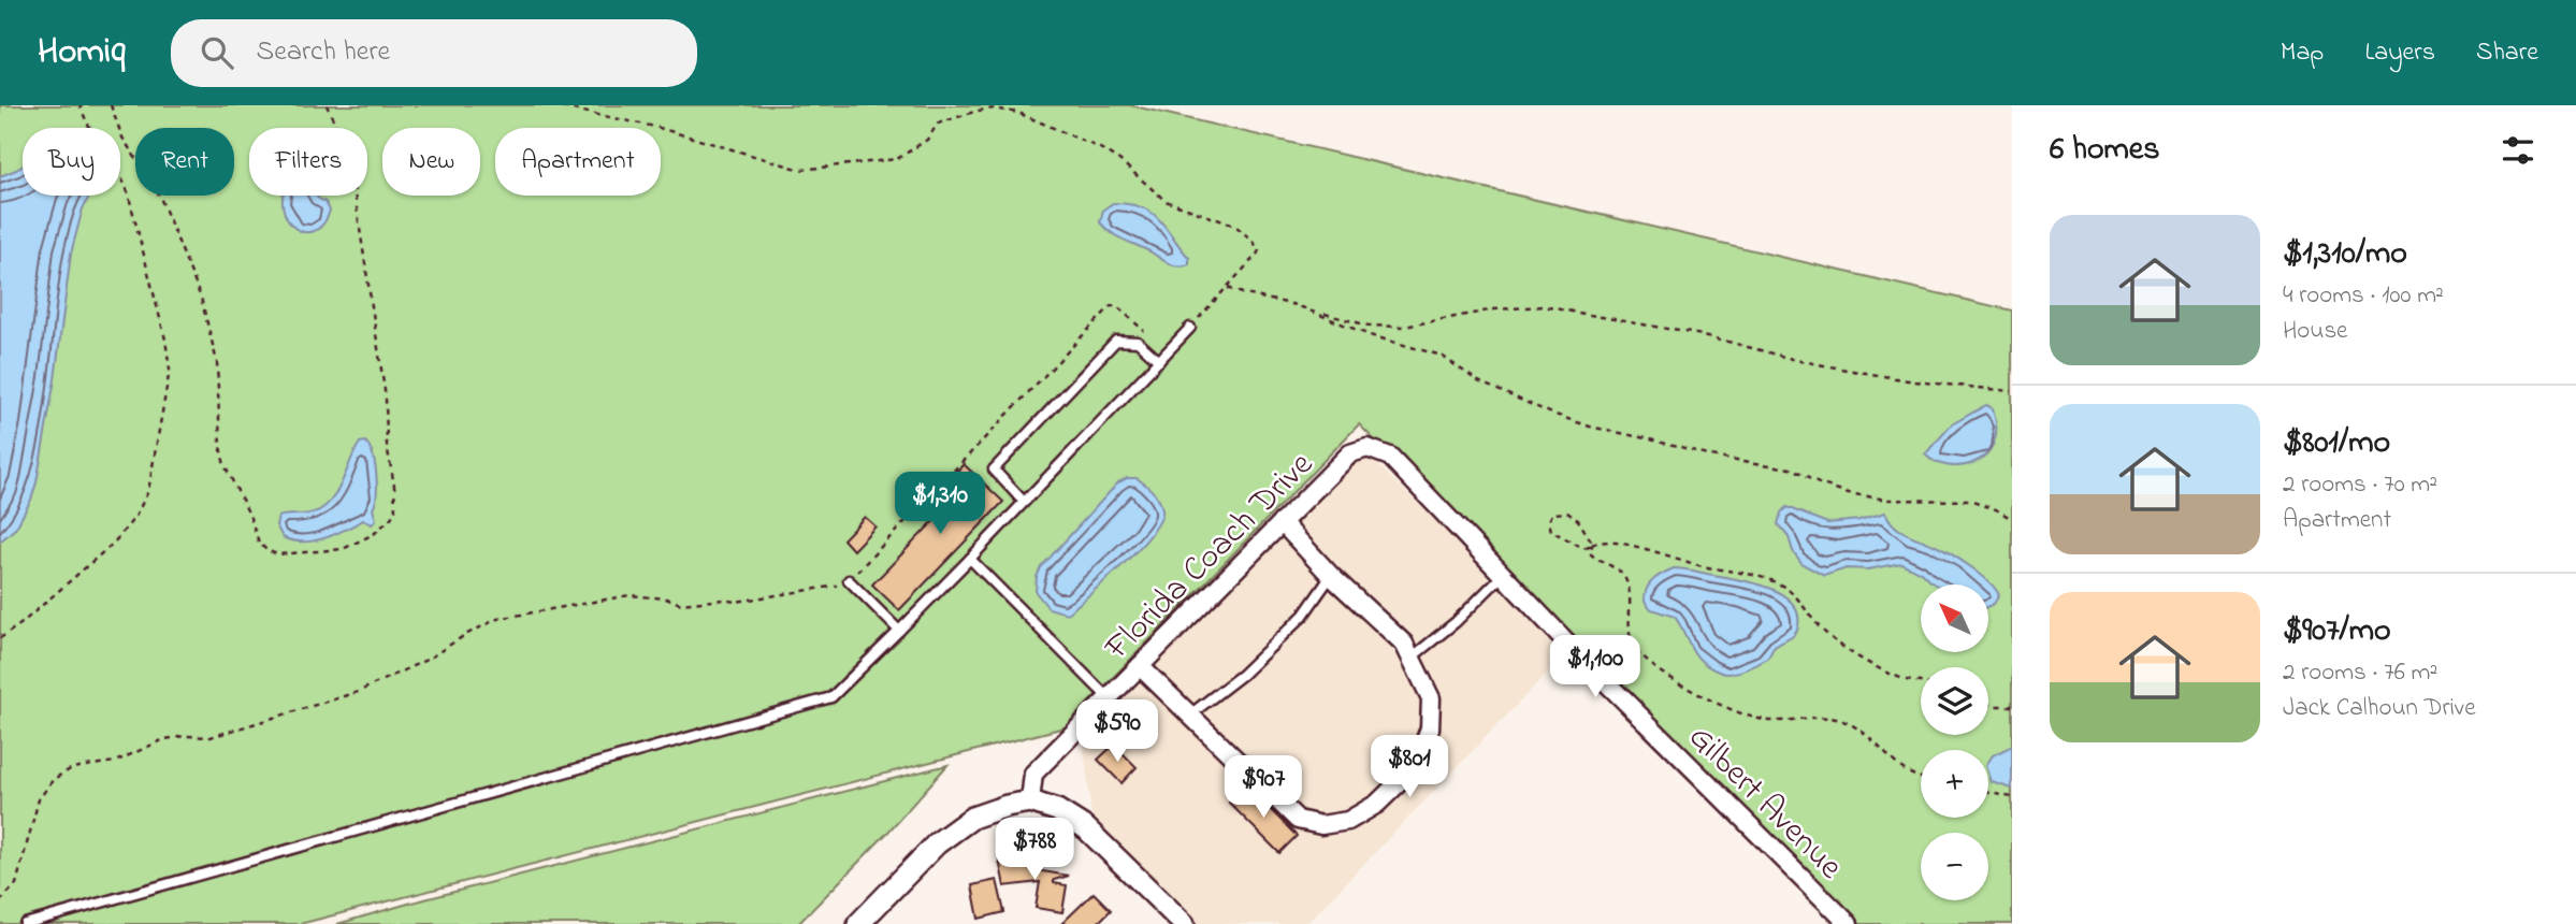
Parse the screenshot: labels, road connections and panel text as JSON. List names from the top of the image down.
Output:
{
  "streets": {
    "street": ["Florida Coach Drive", "Gilbert Avenue"]
  },
  "crossings": [
    ["Florida Coach Drive", "Gilbert Avenue"]
  ],
  "north": "top left",
  "page": {
    "header": "Homiq",
    "search": "Search here",
    "nav": ["Map", "Layers", "Share"],
    "heading": "6 homes",
    "chip": [
      "Buy",
      "Rent",
      "Filters",
      "New",
      "Apartment"
    ],
    "list": [
      {
        "name": "$1,310/mo",
        "note": "4 rooms · 100 m² · House"
      },
      {
        "name": "$801/mo",
        "note": "2 rooms · 70 m² · Apartment"
      },
      {
        "name": "$907/mo",
        "note": "2 rooms · 76 m² · Jack Calhoun Drive"
      }
    ],
    "price": [
      "$1,310",
      "$1,100",
      "$590",
      "$801",
      "$907",
      "$788"
    ],
    "map_buttons": ["+", "−"]
  }
}
